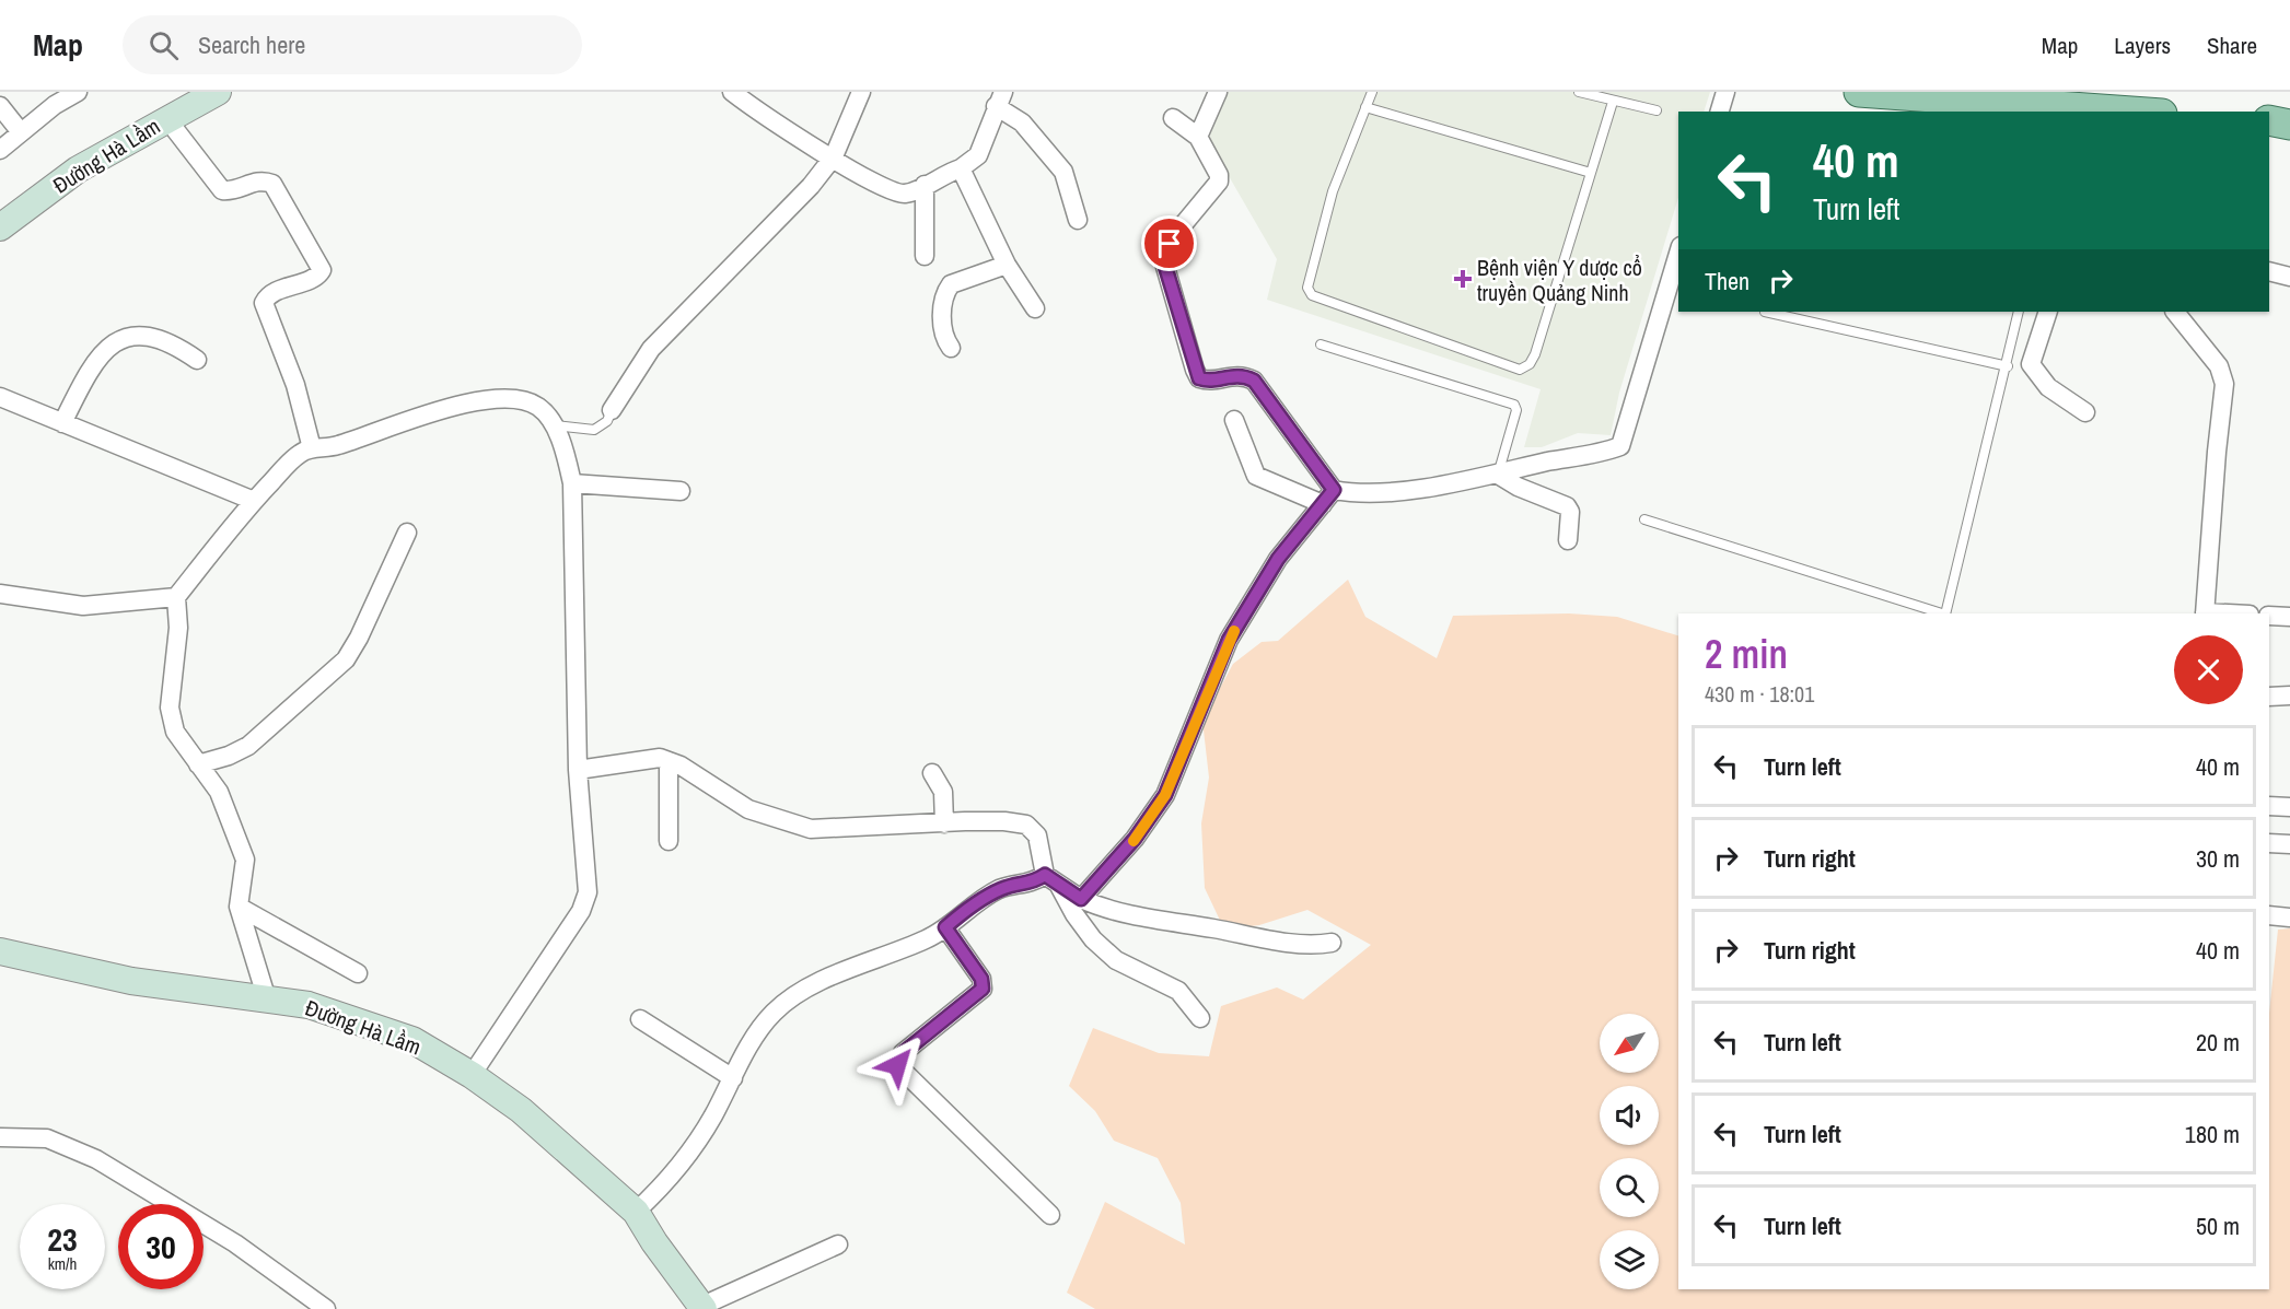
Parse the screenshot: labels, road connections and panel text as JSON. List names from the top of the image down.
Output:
{
  "streets": {
    "main road": ["Đường Hà Lầm"]
  },
  "places": {
    "health": ["Bệnh viện Y dược cổ truyền Quảng Ninh"]
  },
  "north": "bottom left",
  "page": {
    "header": "Map",
    "search": "Search here",
    "nav": ["Map", "Layers", "Share"],
    "turn": ["40 m", "Turn left"],
    "then": "Then",
    "heading": ["2 min", "430 m · 18:01"],
    "list": [
      {
        "name": "Turn left",
        "value": "40 m"
      },
      {
        "name": "Turn right",
        "value": "30 m"
      },
      {
        "name": "Turn right",
        "value": "40 m"
      },
      {
        "name": "Turn left",
        "value": "20 m"
      },
      {
        "name": "Turn left",
        "value": "180 m"
      },
      {
        "name": "Turn left",
        "value": "50 m"
      }
    ],
    "speed": "23 km/h",
    "limit": "30"
  }
}
